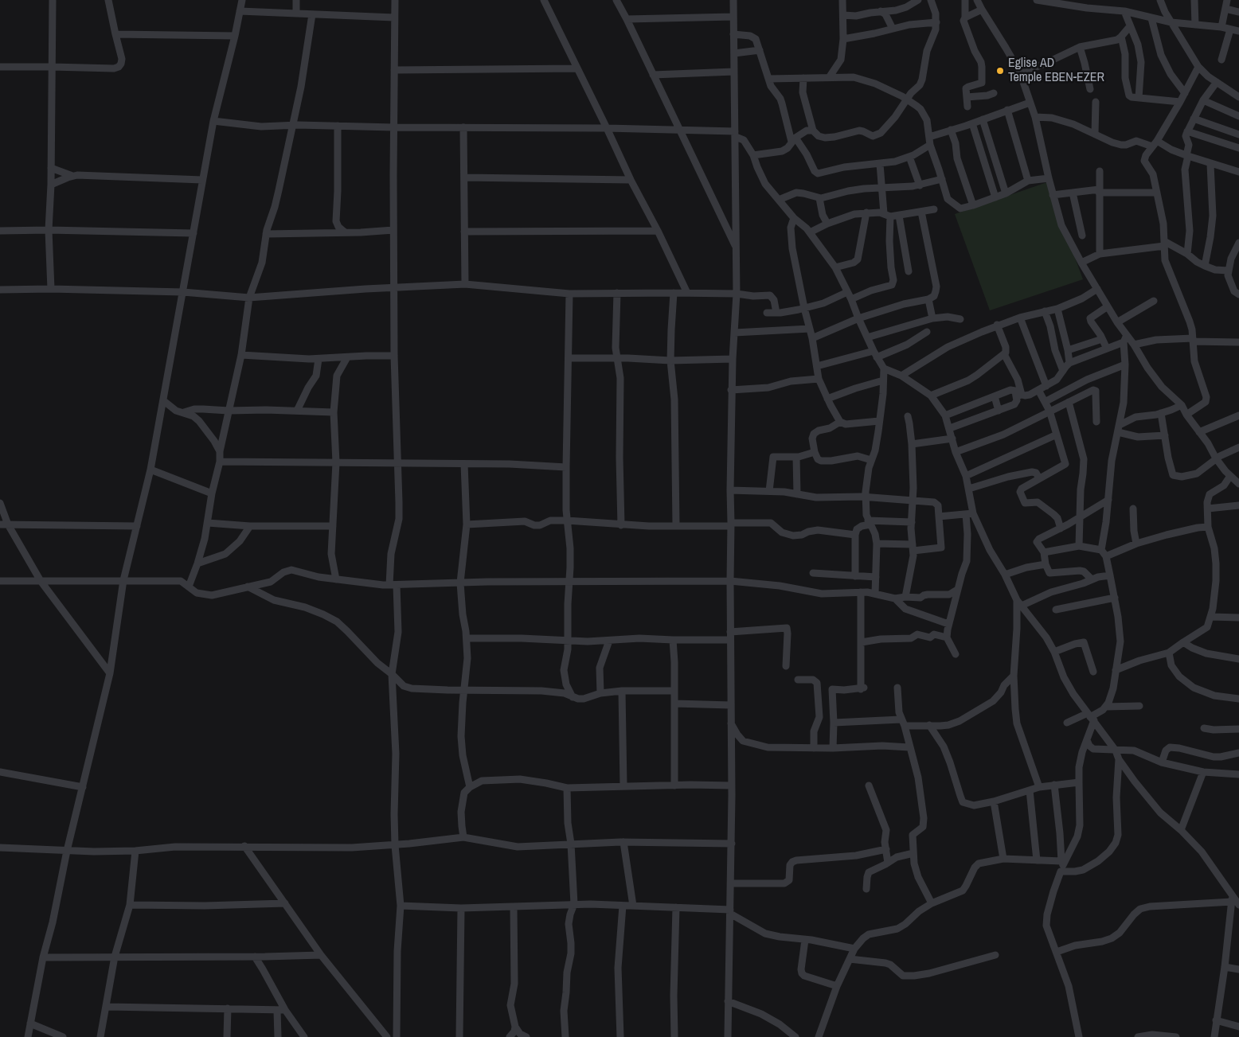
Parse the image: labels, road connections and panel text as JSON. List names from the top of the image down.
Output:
{
  "places": ["Eglise AD Temple EBEN-EZER"]
}
